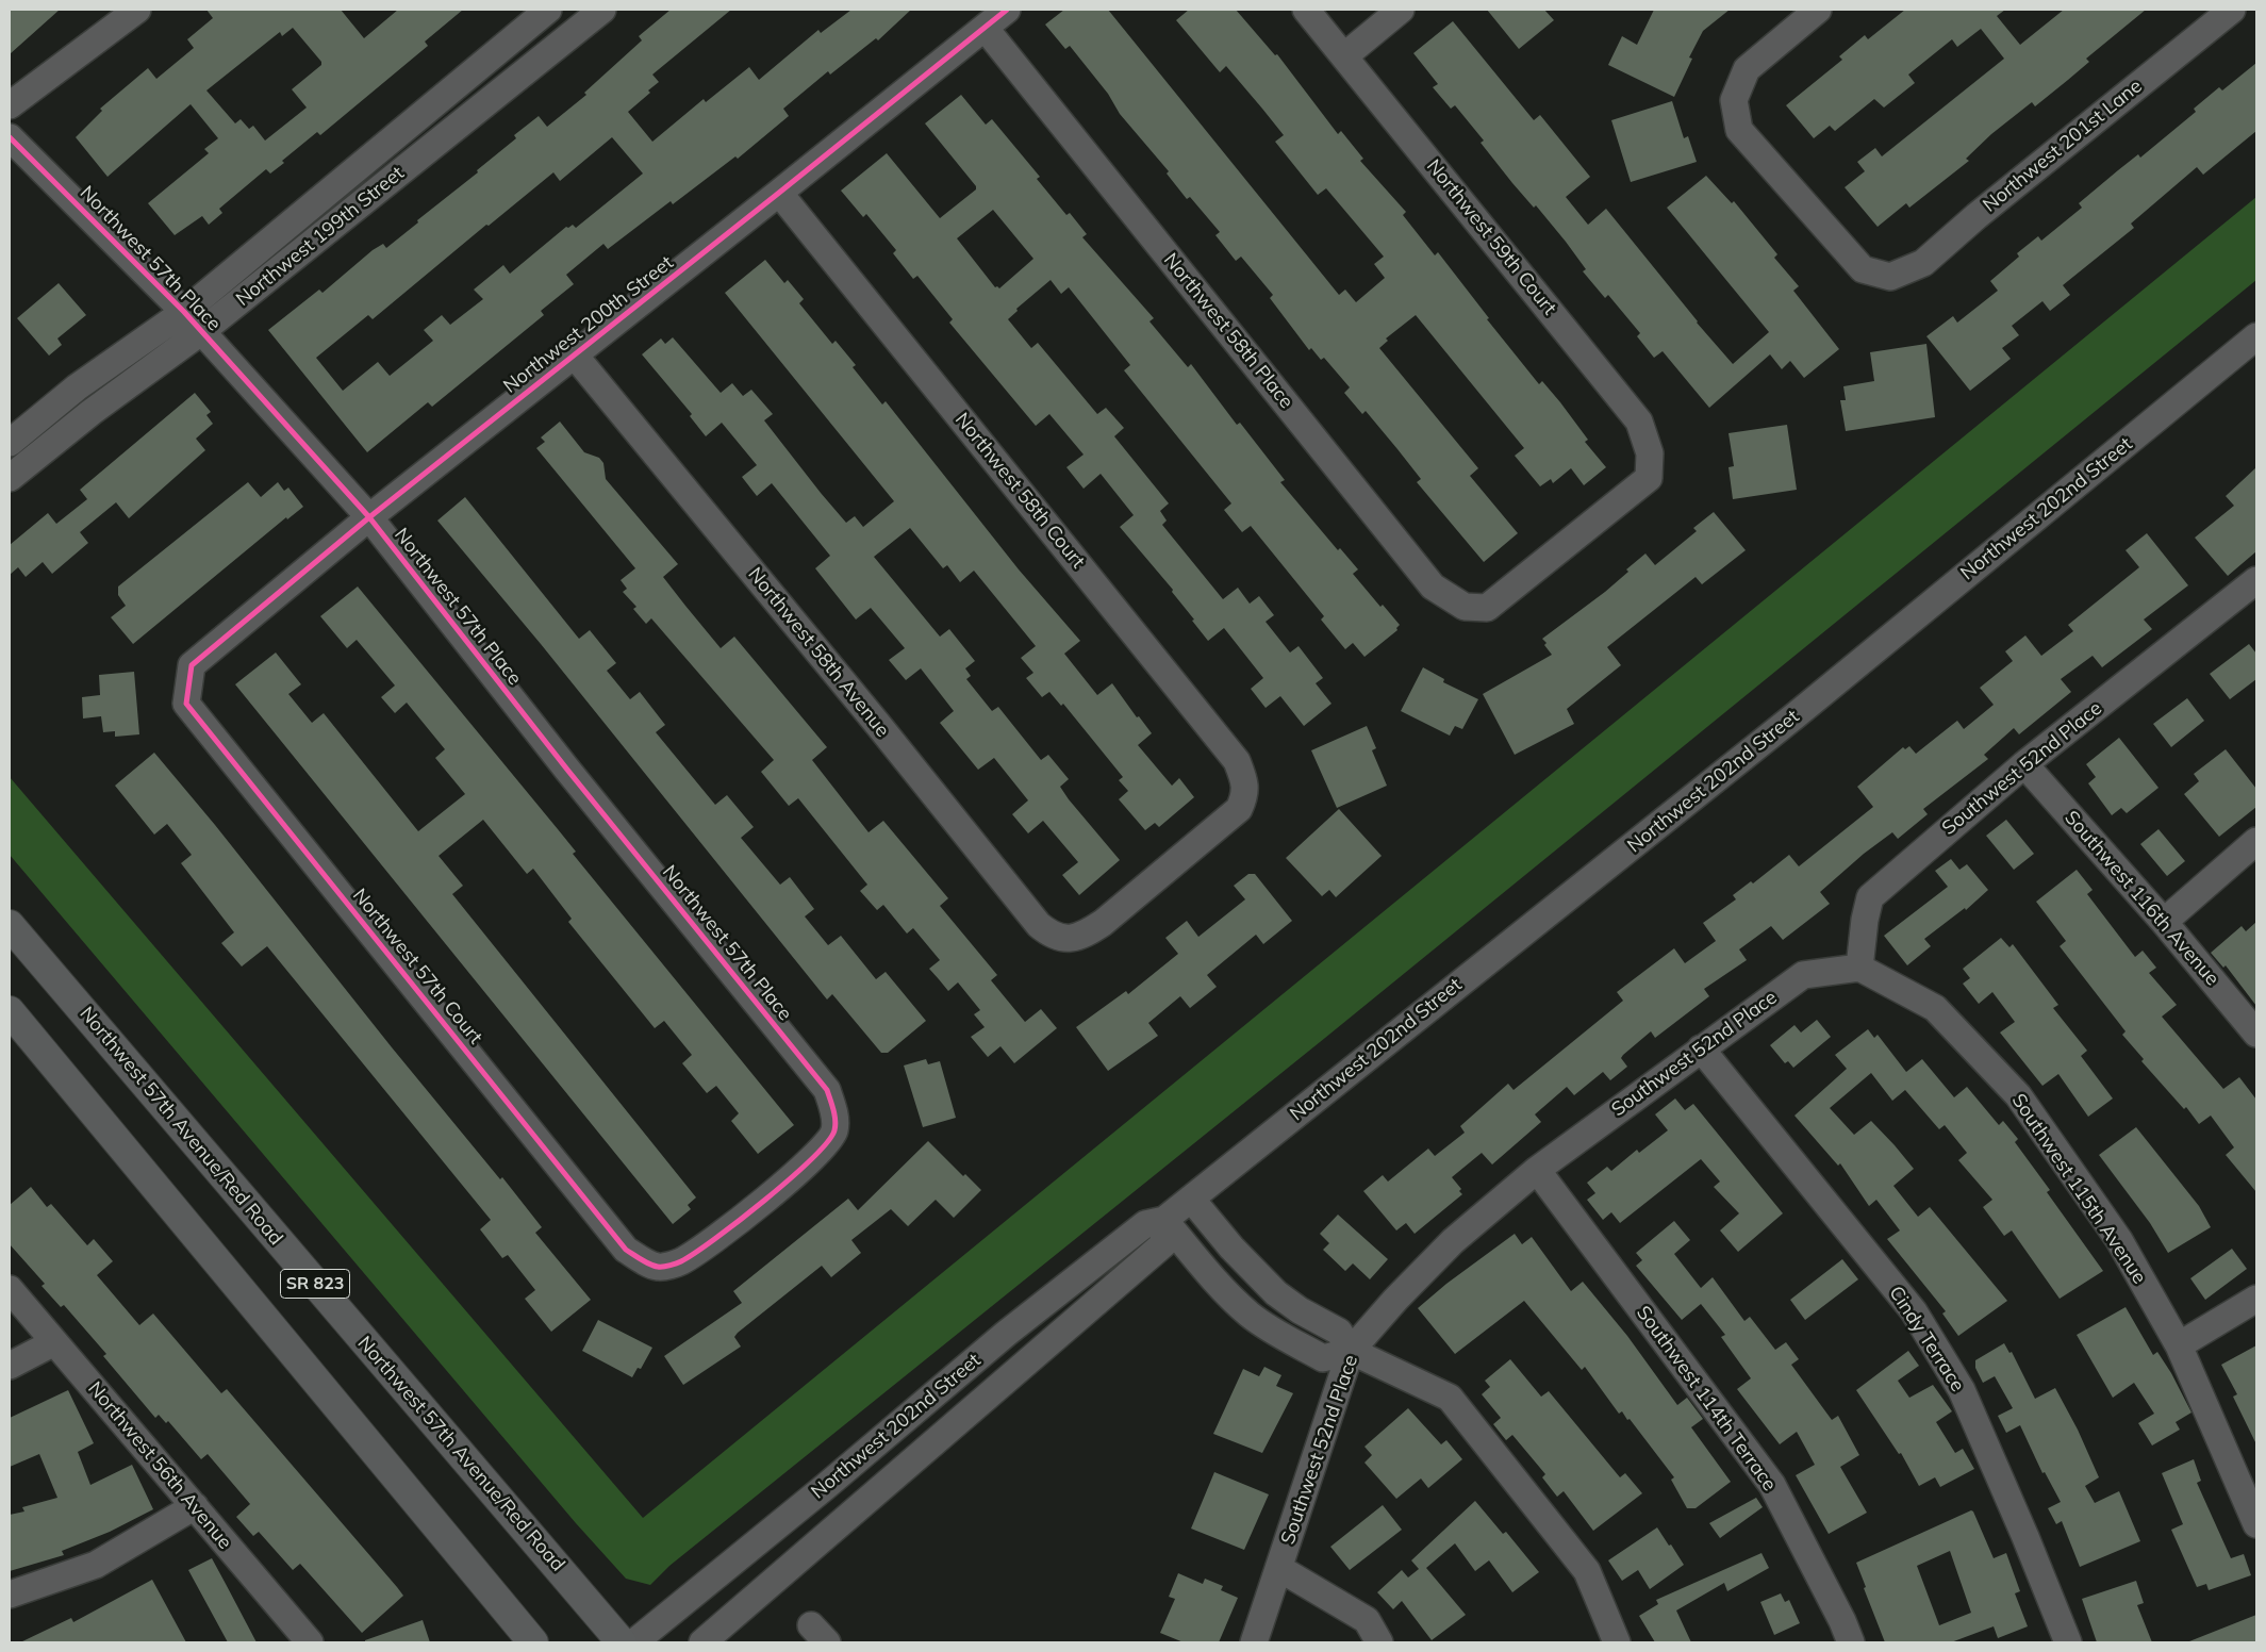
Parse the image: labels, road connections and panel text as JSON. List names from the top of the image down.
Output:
{
  "streets": {
    "main road": ["Northwest 57th Avenue/Red Road", "SR 823"],
    "street": [
      "Northwest 201st Lane",
      "Northwest 199th Street",
      "Northwest 59th Court",
      "Northwest 57th Place",
      "Northwest 200th Street",
      "Northwest 58th Place",
      "Northwest 58th Court",
      "Northwest 202nd Street",
      "Northwest 58th Avenue",
      "Southwest 52nd Place",
      "Southwest 116th Avenue",
      "Northwest 57th Court",
      "Southwest 115th Avenue",
      "Cindy Terrace",
      "Southwest 114th Terrace",
      "Northwest 56th Avenue"
    ]
  },
  "crossings": [
    ["Northwest 199th Street", "Northwest 57th Place"],
    ["Northwest 59th Court", "Northwest 58th Place"],
    ["Northwest 57th Place", "Northwest 200th Street"],
    ["Northwest 57th Place", "Northwest 57th Court"],
    ["Northwest 200th Street", "Northwest 58th Place"],
    ["Northwest 200th Street", "Northwest 58th Court"],
    ["Northwest 200th Street", "Northwest 58th Avenue"],
    ["Northwest 200th Street", "Northwest 57th Court"],
    ["Northwest 58th Court", "Northwest 58th Avenue"],
    ["Southwest 52nd Place", "Southwest 116th Avenue"],
    ["Southwest 52nd Place", "Southwest 115th Avenue"],
    ["Southwest 52nd Place", "Cindy Terrace"],
    ["Southwest 52nd Place", "Southwest 114th Terrace"]
  ]
}
